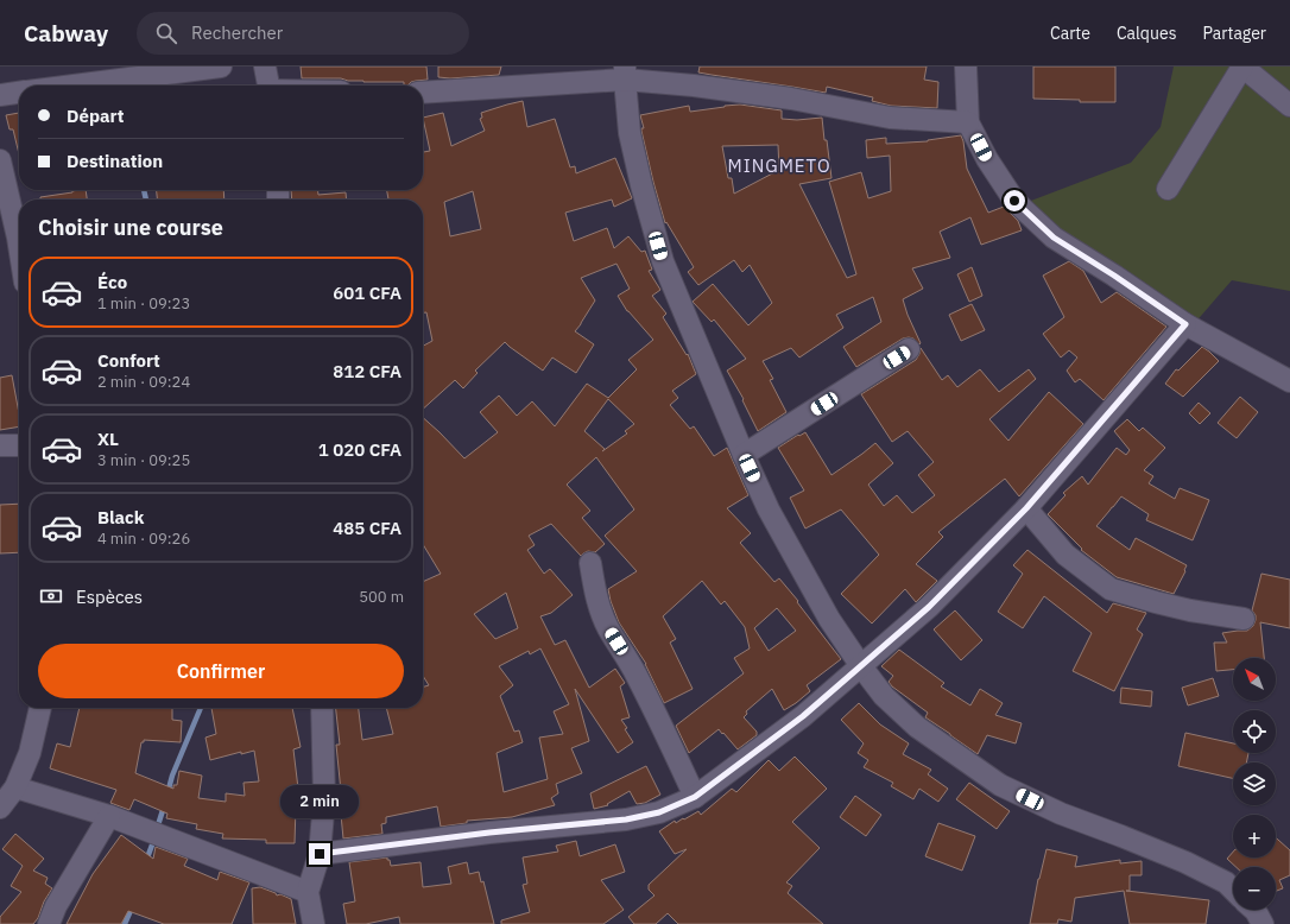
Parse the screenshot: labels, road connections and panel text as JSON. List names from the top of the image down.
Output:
{
  "districts": ["MINGMETO"],
  "north": "top left",
  "page": {
    "header": "Cabway",
    "search": "Rechercher",
    "nav": ["Carte", "Calques", "Partager"],
    "banner": ["Départ", "Destination"],
    "heading": "Choisir une course",
    "list": [
      {
        "name": "Éco",
        "note": "1 min · 09:23",
        "value": "601 CFA"
      },
      {
        "name": "Confort",
        "note": "2 min · 09:24",
        "value": "812 CFA"
      },
      {
        "name": "XL",
        "note": "3 min · 09:25",
        "value": "1 020 CFA"
      },
      {
        "name": "Black",
        "note": "4 min · 09:26",
        "value": "485 CFA"
      }
    ],
    "pay": ["Espèces", "500 m"],
    "buttons": "Confirmer",
    "map_buttons": ["+", "−"],
    "bubble": "2 min"
  }
}
